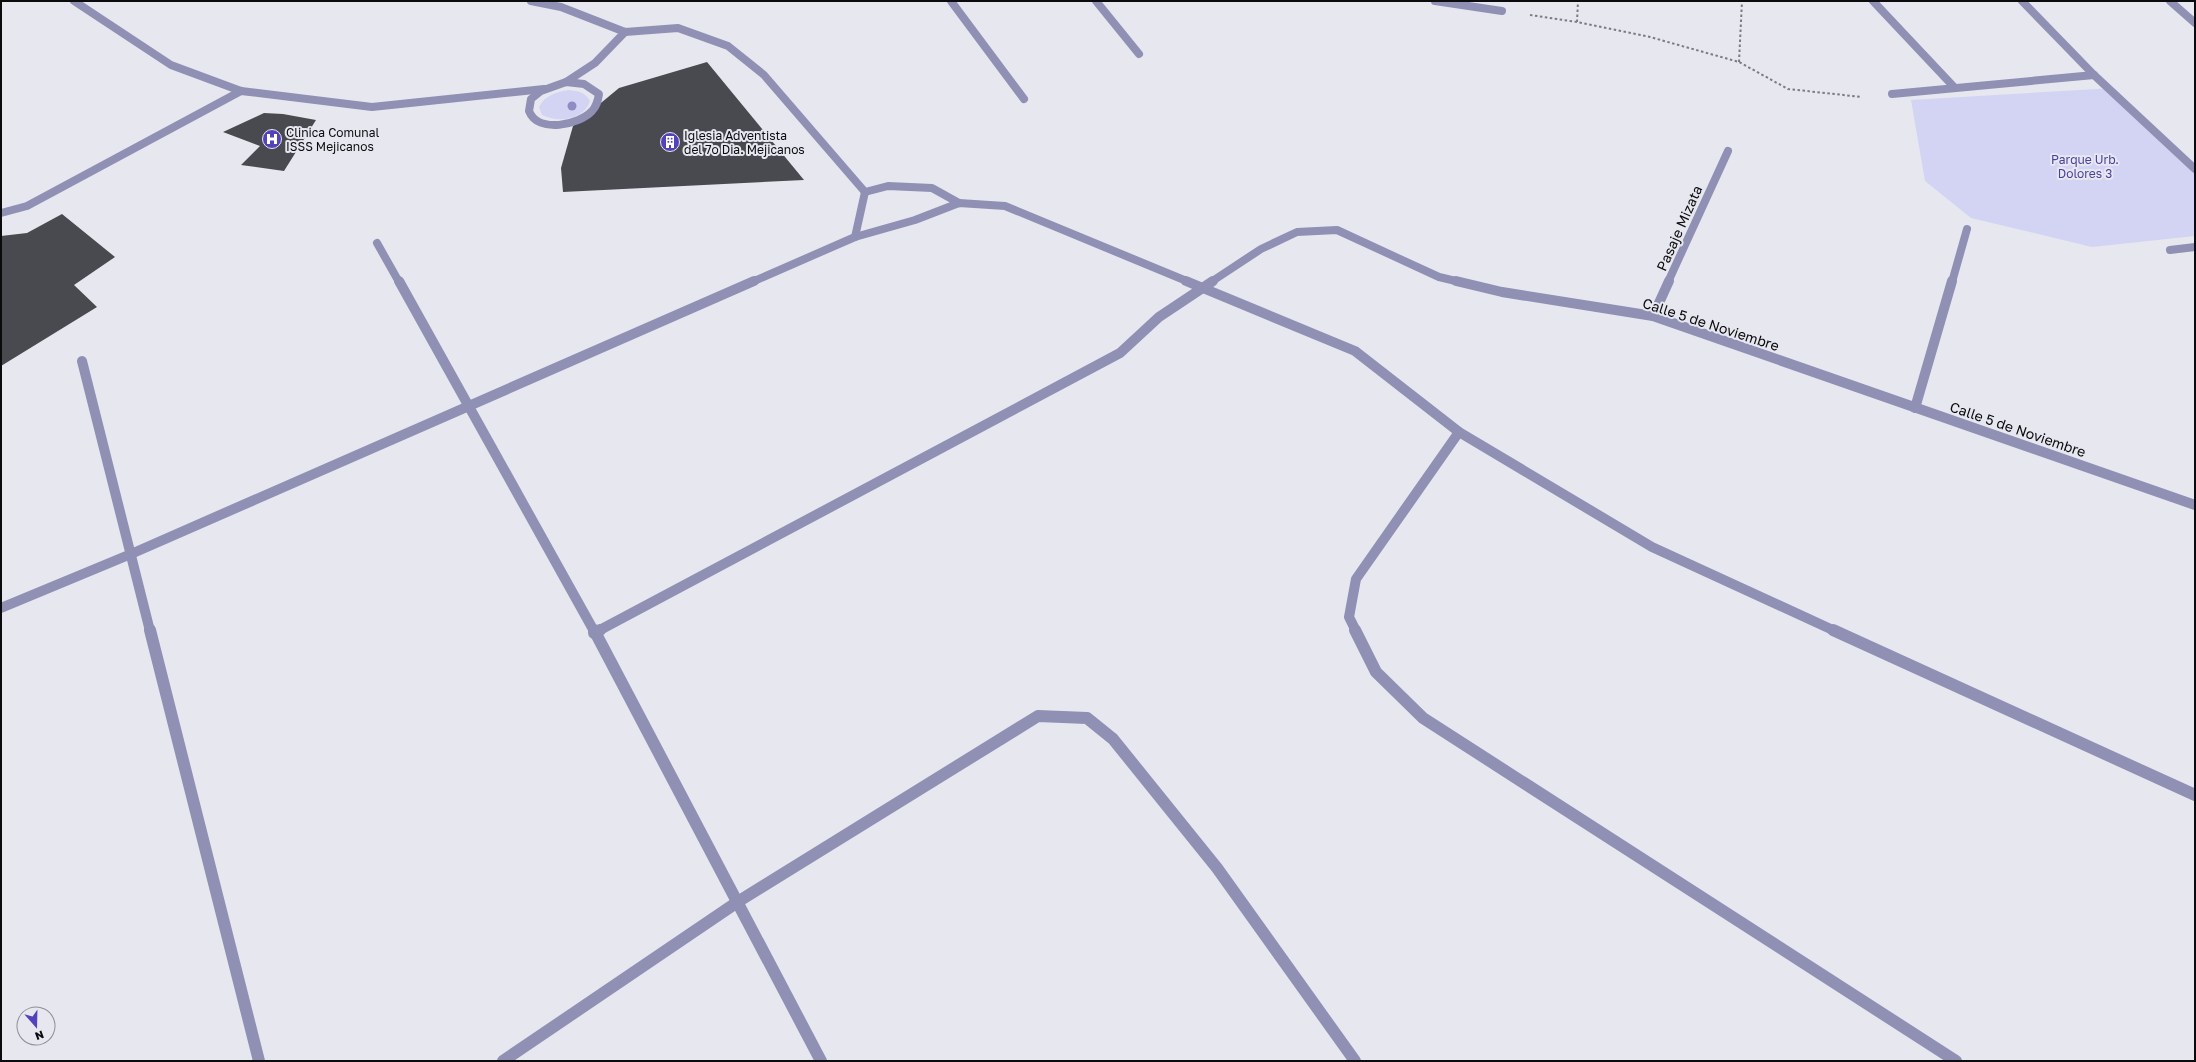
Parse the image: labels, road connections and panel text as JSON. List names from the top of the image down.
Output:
{
  "streets": {
    "street": ["Pasaje Mizata", "Calle 5 de Noviembre"]
  },
  "crossings": [
    ["Pasaje Mizata", "Calle 5 de Noviembre"]
  ],
  "parks": ["Parque Urb. Dolores 3"],
  "places": {
    "hospital": ["Clinica Comunal ISSS Mejicanos"],
    "building": ["Iglesia Adventista del 7o Dia. Mejicanos"]
  },
  "north": "bottom"
}
